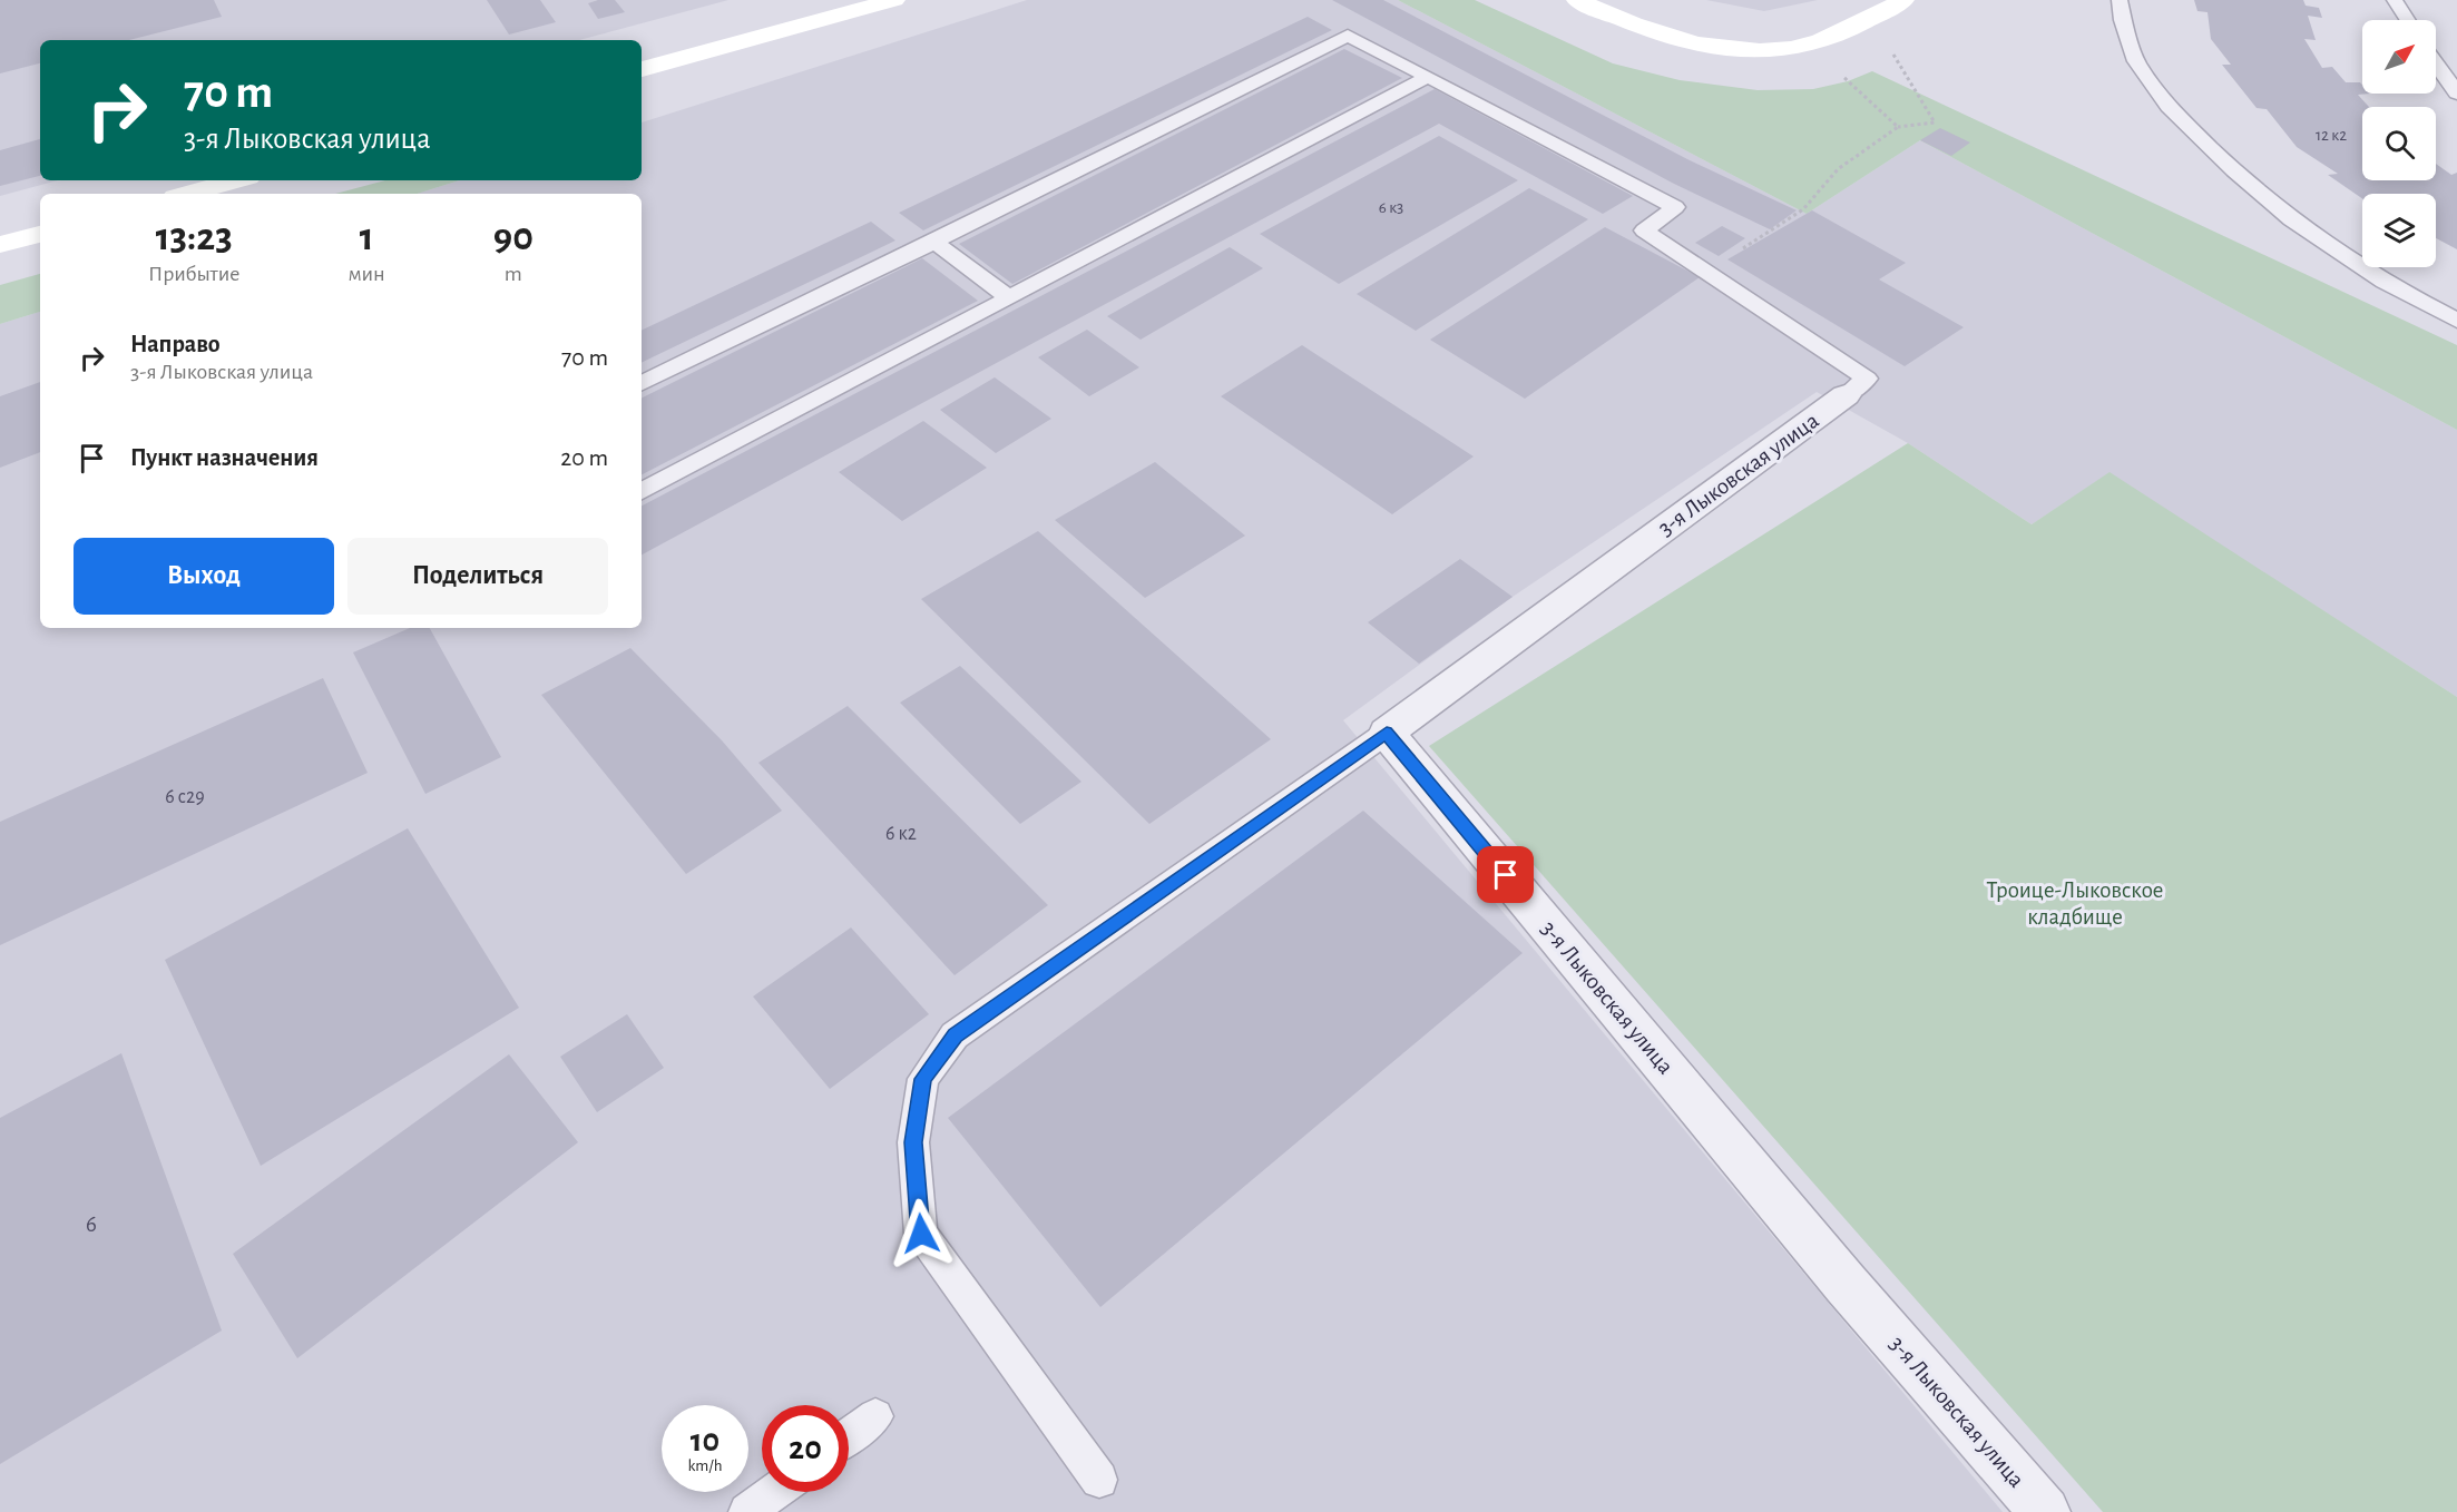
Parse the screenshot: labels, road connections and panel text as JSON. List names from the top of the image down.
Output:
{
  "streets": {
    "street": ["3-я Лыковская улица"]
  },
  "parks": ["Троице-Лыковское кладбище"],
  "house_numbers": [
    "12 к2",
    "6 к3",
    "6 с29",
    "6 к2",
    "6"
  ],
  "north": "top right",
  "page": {
    "turn": ["70 m", "3-я Лыковская улица"],
    "eta": [
      "13:23",
      "Прибытие",
      "1",
      "мин",
      "90",
      "m"
    ],
    "list": [
      {
        "name": "Направо",
        "note": "3-я Лыковская улица",
        "value": "70 m"
      },
      {
        "name": "Пункт назначения",
        "value": "20 m"
      }
    ],
    "buttons": ["Выход", "Поделиться"],
    "speed": "10 km/h",
    "limit": "20"
  }
}
